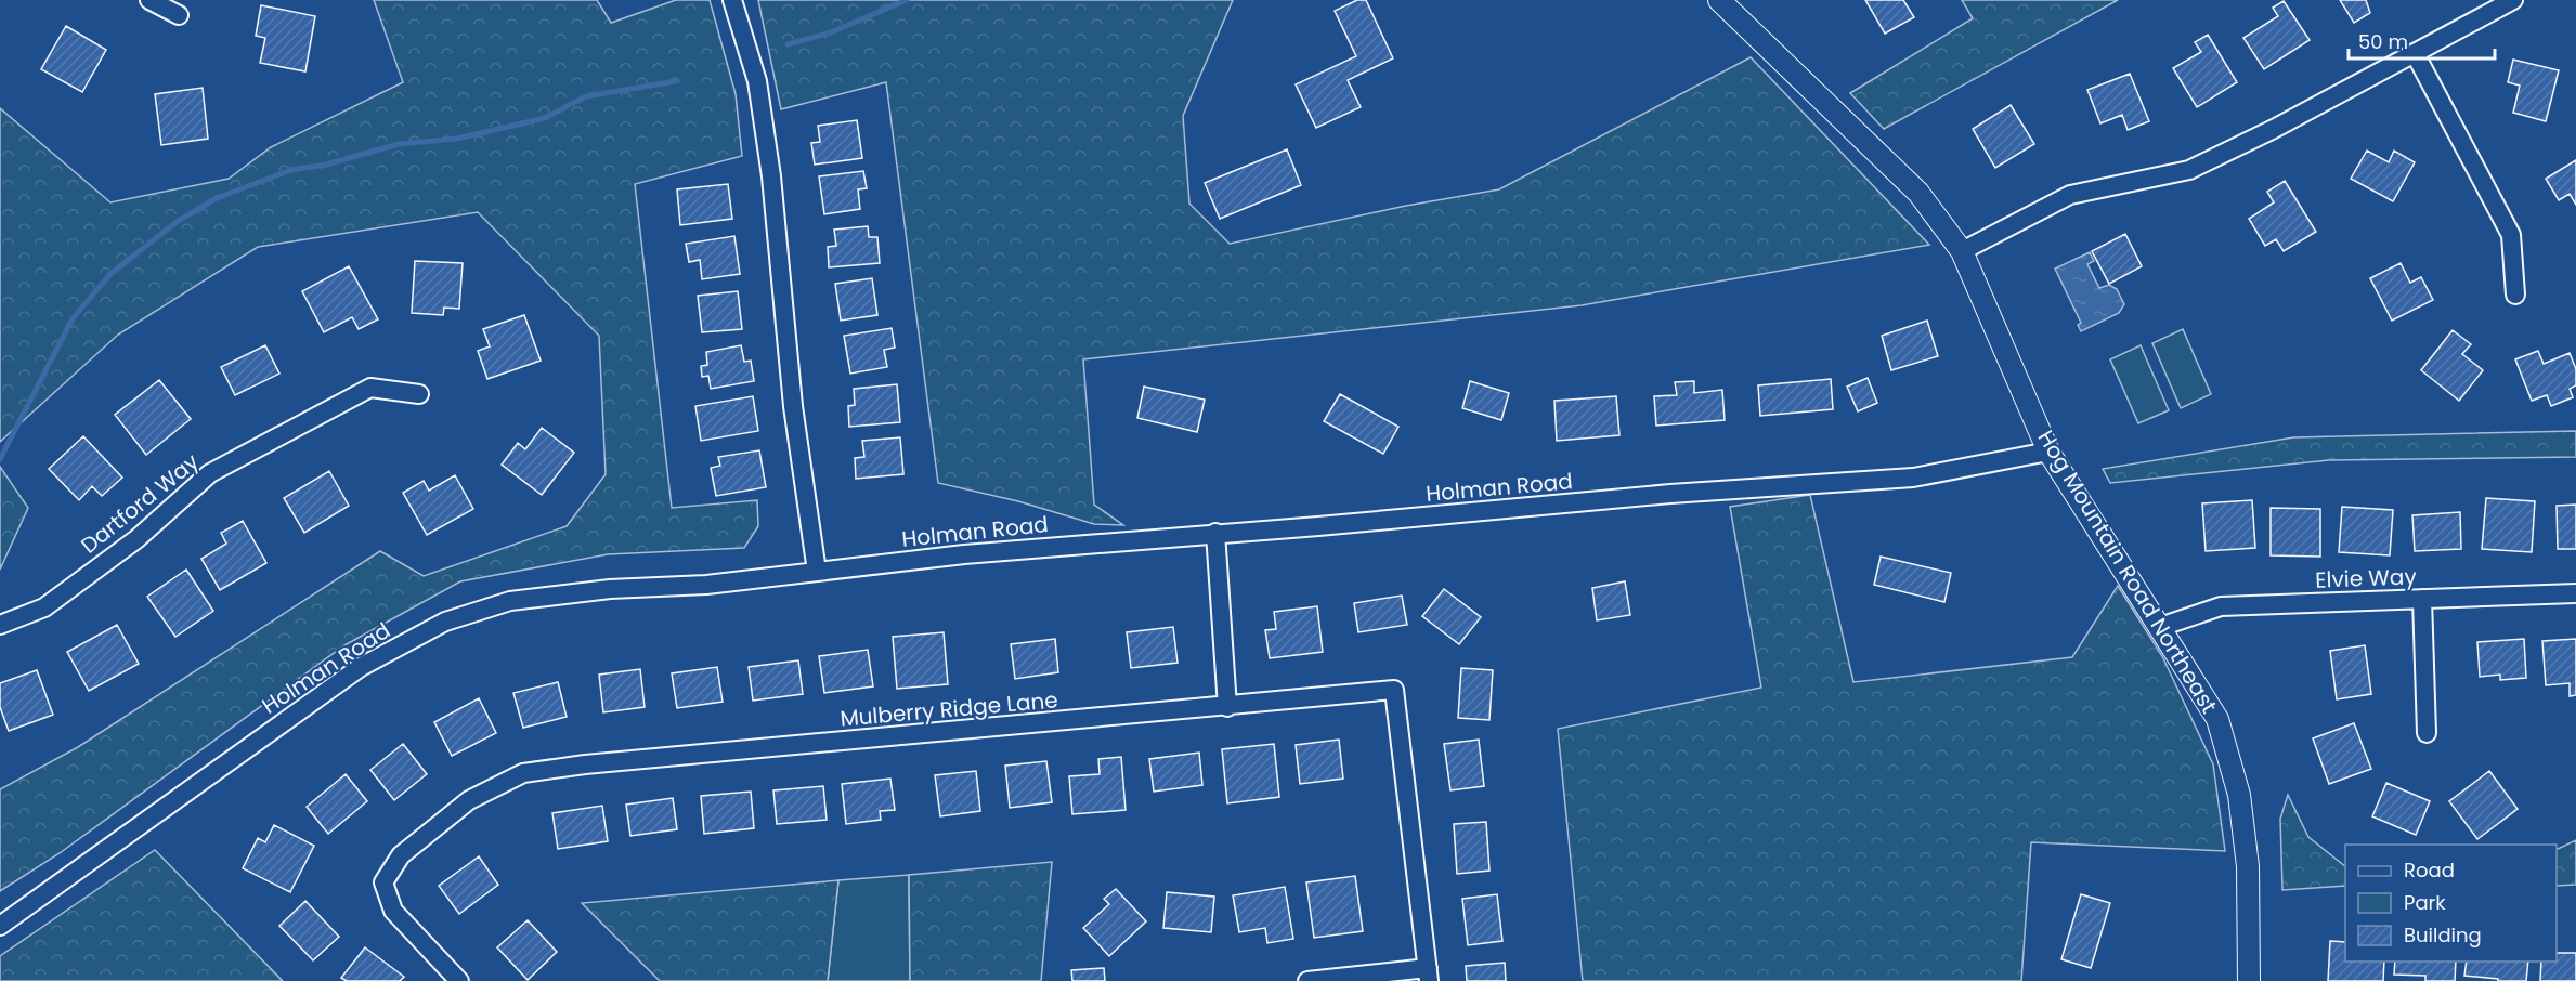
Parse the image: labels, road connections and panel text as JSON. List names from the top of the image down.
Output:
{
  "streets": {
    "street": [
      "Holman Road",
      "Dartford Way",
      "Hog Mountain Road Northeast",
      "Elvie Way",
      "Mulberry Ridge Lane"
    ]
  },
  "crossings": [
    ["Holman Road", "Hog Mountain Road Northeast"],
    ["Hog Mountain Road Northeast", "Elvie Way"]
  ],
  "legend": ["Road", "Park", "Building"],
  "scale_bar": "50 m"
}
